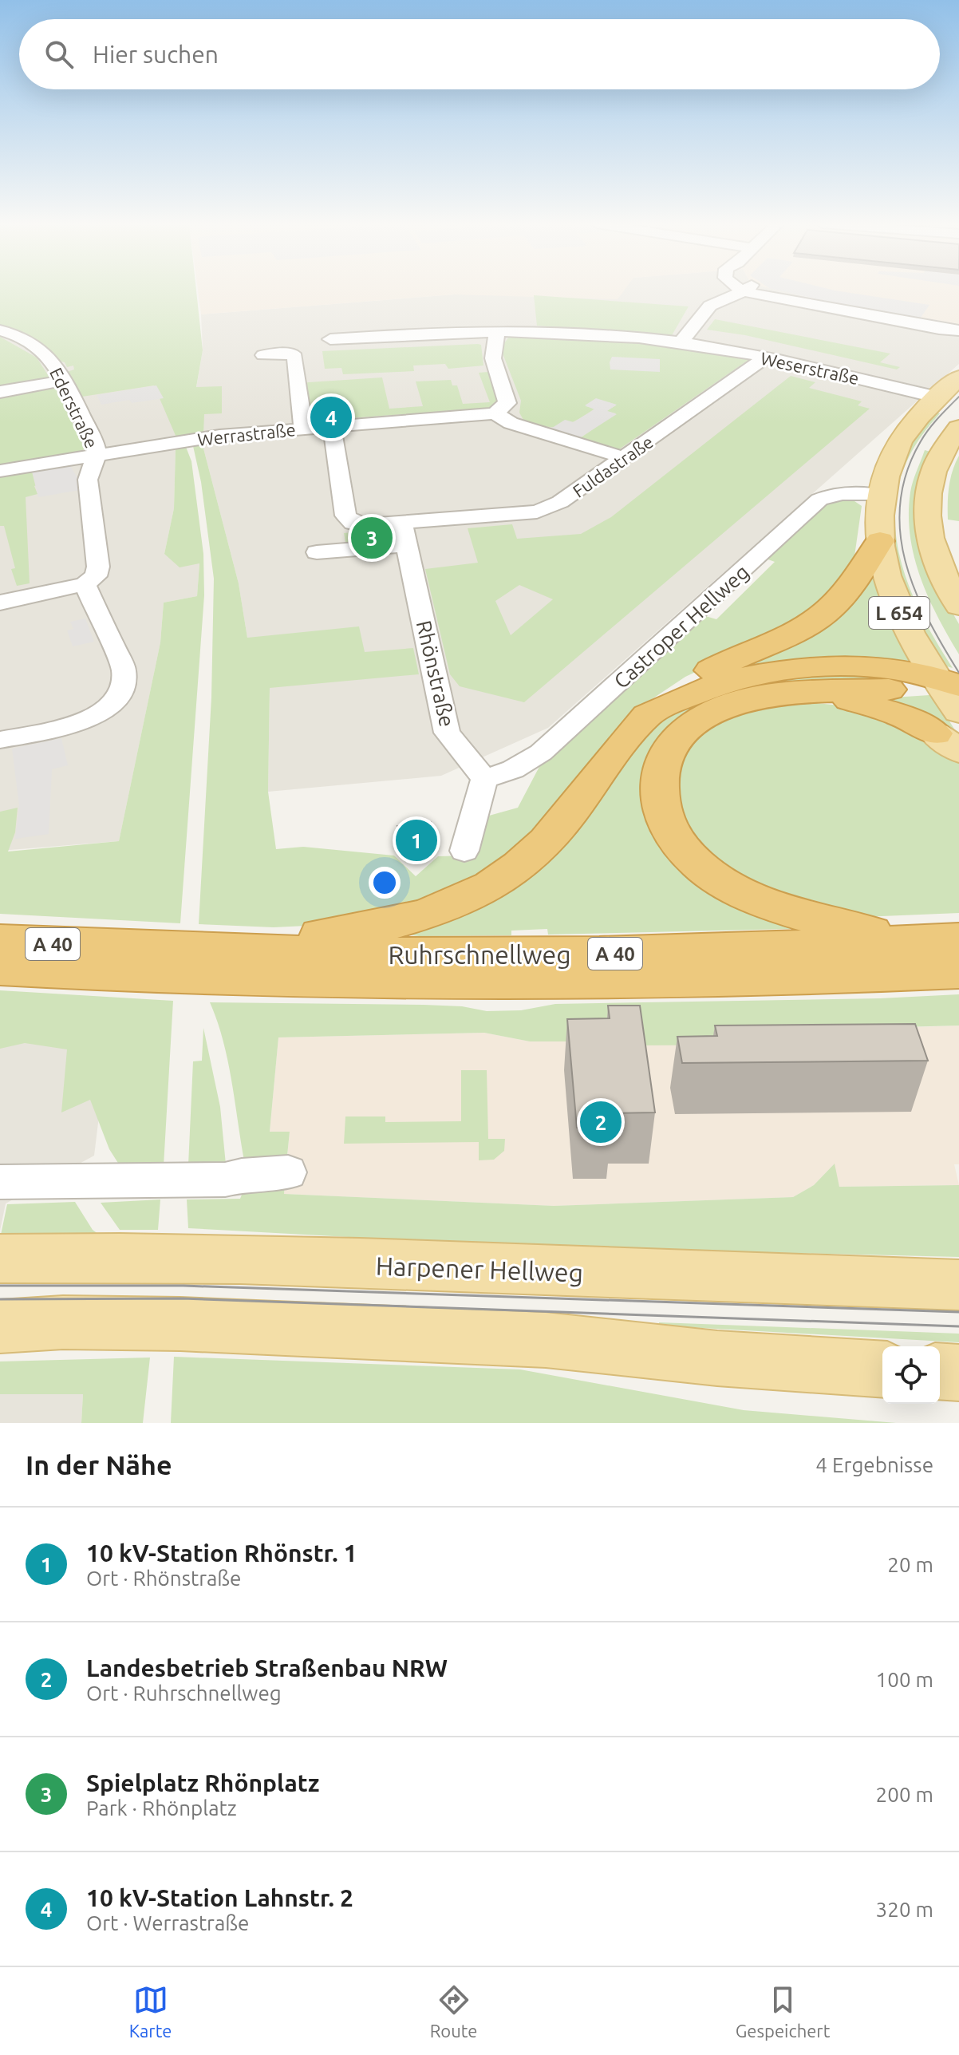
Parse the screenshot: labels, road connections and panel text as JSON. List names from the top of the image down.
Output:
{
  "streets": {
    "highway": ["A 40", "Ruhrschnellweg"],
    "main road": ["L 654", "Harpener Hellweg"],
    "street": [
      "Weserstraße",
      "Ederstraße",
      "Werrastraße",
      "Fuldastraße",
      "Castroper Hellweg",
      "Rhönstraße"
    ]
  },
  "crossings": [
    ["Weserstraße", "Fuldastraße"],
    ["Weserstraße", "L 654"],
    ["Ederstraße", "Werrastraße"],
    ["Werrastraße", "Fuldastraße"],
    ["Fuldastraße", "Rhönstraße"],
    ["L 654", "Castroper Hellweg"],
    ["Castroper Hellweg", "Rhönstraße"]
  ],
  "page": {
    "search": "Hier suchen",
    "pins": [
      "4",
      "3",
      "1",
      "2"
    ],
    "heading": ["In der Nähe", "4 Ergebnisse"],
    "list": [
      {
        "mark": "1",
        "name": "10 kV-Station Rhönstr. 1",
        "note": "Ort · Rhönstraße",
        "value": "20 m"
      },
      {
        "mark": "2",
        "name": "Landesbetrieb Straßenbau NRW",
        "note": "Ort · Ruhrschnellweg",
        "value": "100 m"
      },
      {
        "mark": "3",
        "name": "Spielplatz Rhönplatz",
        "note": "Park · Rhönplatz",
        "value": "200 m"
      },
      {
        "mark": "4",
        "name": "10 kV-Station Lahnstr. 2",
        "note": "Ort · Werrastraße",
        "value": "320 m"
      }
    ],
    "nav": ["Karte", "Route", "Gespeichert"]
  }
}
